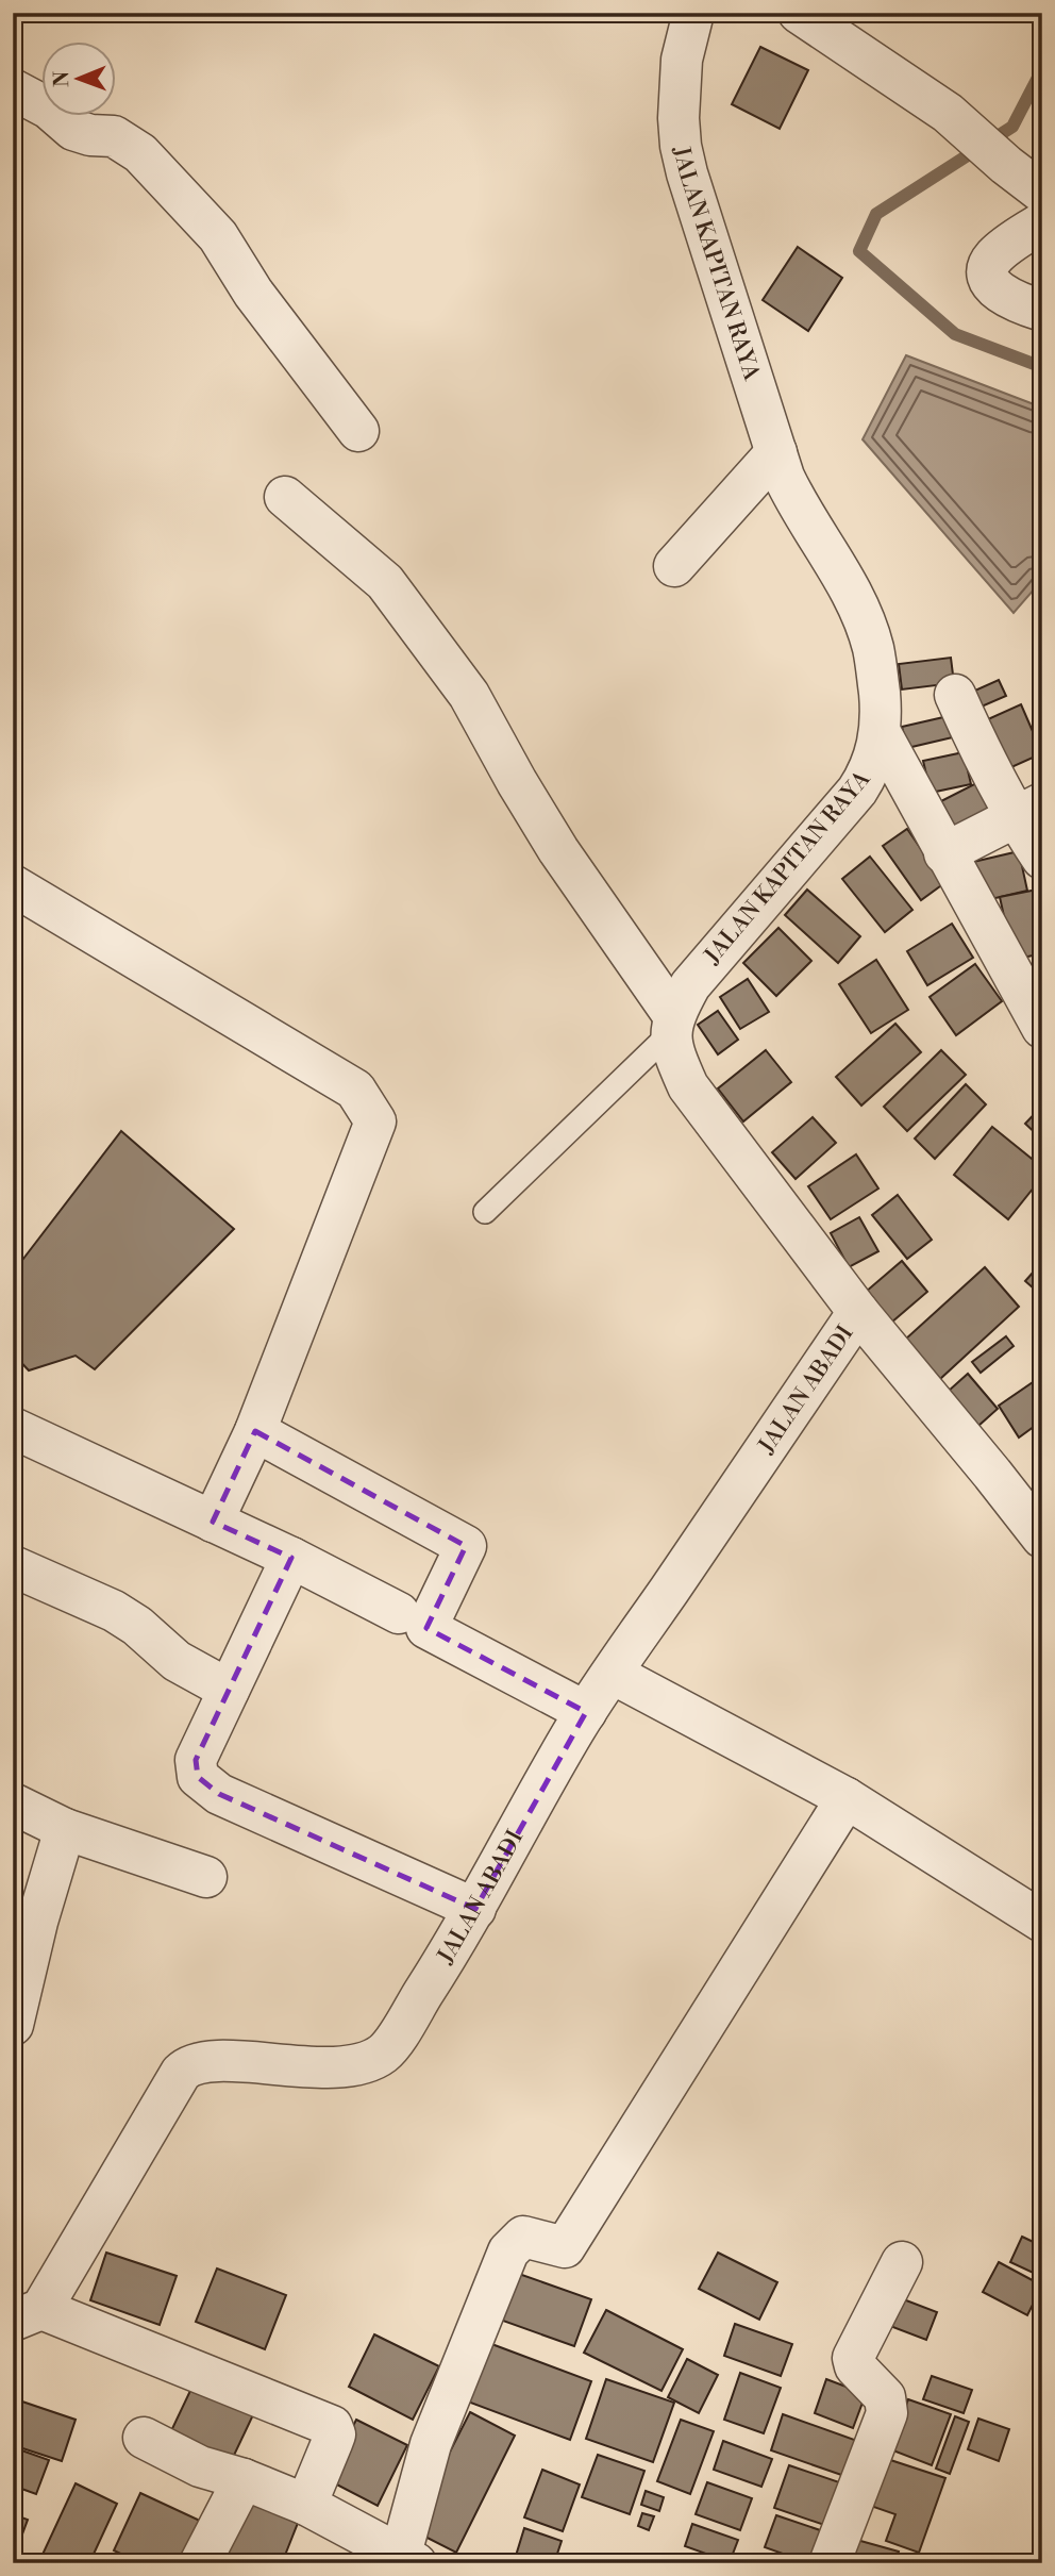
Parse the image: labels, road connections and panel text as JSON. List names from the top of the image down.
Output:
{
  "streets": {
    "street": ["JALAN KAPITAN RAYA", "JALAN ABADI"]
  },
  "north": "left"
}
